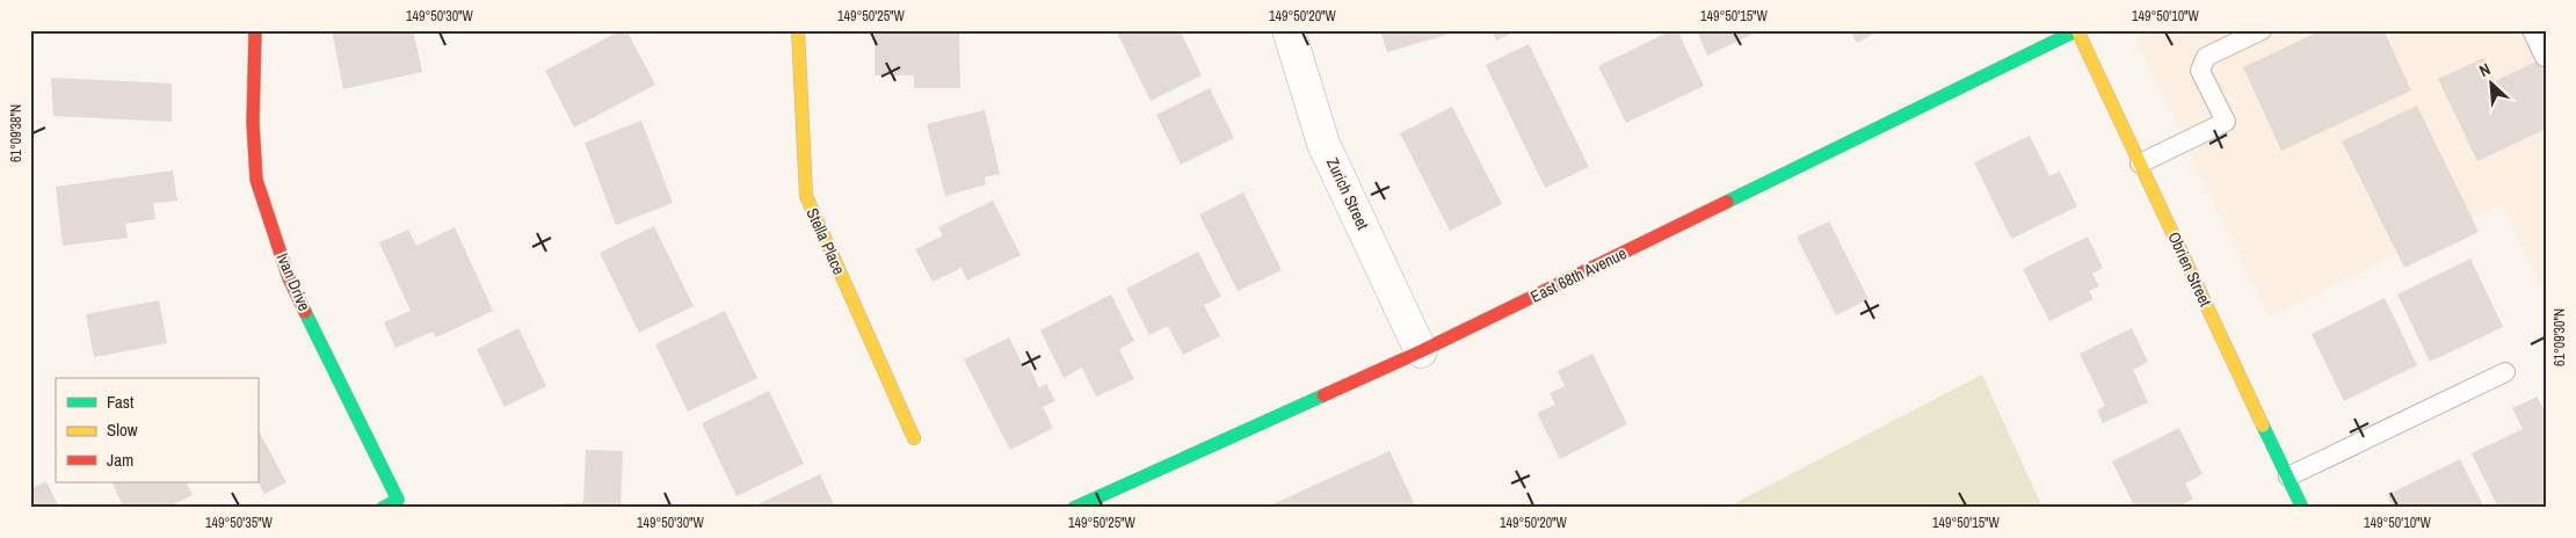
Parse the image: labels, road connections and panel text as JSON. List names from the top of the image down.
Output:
{
  "streets": {
    "street": [
      "Zurich Street",
      "Stella Place",
      "Obrien Street",
      "East 68th Avenue",
      "Ivan Drive"
    ]
  },
  "crossings": [
    ["Zurich Street", "East 68th Avenue"],
    ["Obrien Street", "East 68th Avenue"]
  ],
  "legend": ["Fast", "Slow", "Jam"],
  "north": "top left",
  "coordinates": [
    "149°50'30\"W",
    "149°50'25\"W",
    "149°50'20\"W",
    "149°50'15\"W",
    "149°50'10\"W",
    "61°09'38\"N",
    "61°09'30\"N",
    "149°50'35\"W"
  ]
}
